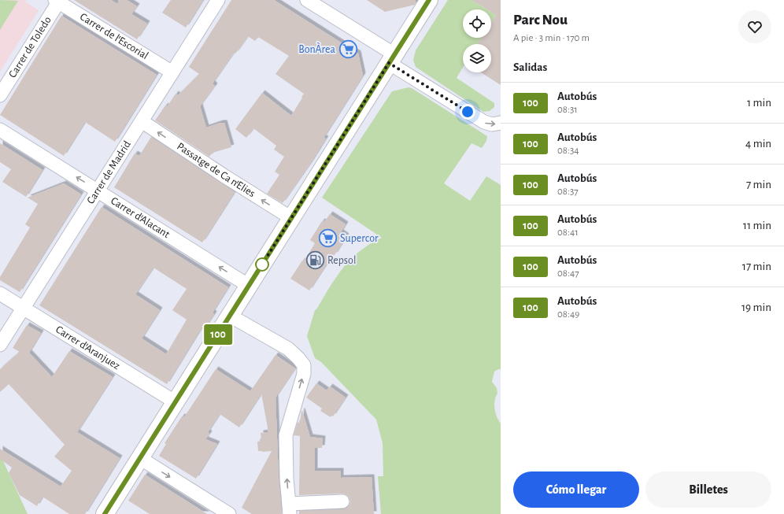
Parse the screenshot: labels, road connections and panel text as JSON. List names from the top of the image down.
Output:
{
  "streets": {
    "street": [
      "Carrer de l'Escorial",
      "Carrer de Toledo",
      "Passatge de Ca n'Elies",
      "Carrer de Madrid",
      "Carrer d'Alacant",
      "Carrer d'Aranjuez"
    ]
  },
  "crossings": [
    ["Carrer de l'Escorial", "Carrer de Toledo"],
    ["Carrer de l'Escorial", "Carrer de Madrid"],
    ["Passatge de Ca n'Elies", "Carrer de Madrid"],
    ["Carrer de Madrid", "Carrer d'Alacant"],
    ["Carrer de Madrid", "Carrer d'Aranjuez"]
  ],
  "one_way": ["Passatge de Ca n'Elies", "Carrer d'Alacant"],
  "places": {
    "supermarket": ["BonÀrea", "Supercor"],
    "fuel station": ["Repsol"]
  },
  "lines": ["bus line 100"],
  "page": {
    "on_map": "100",
    "heading": [
      ["Parc Nou", "A pie · 3 min · 170 m"],
      "Salidas"
    ],
    "list": [
      {
        "mark": "100",
        "name": "Autobús",
        "note": "08:31",
        "value": "1 min"
      },
      {
        "mark": "100",
        "name": "Autobús",
        "note": "08:34",
        "value": "4 min"
      },
      {
        "mark": "100",
        "name": "Autobús",
        "note": "08:37",
        "value": "7 min"
      },
      {
        "mark": "100",
        "name": "Autobús",
        "note": "08:41",
        "value": "11 min"
      },
      {
        "mark": "100",
        "name": "Autobús",
        "note": "08:47",
        "value": "17 min"
      },
      {
        "mark": "100",
        "name": "Autobús",
        "note": "08:49",
        "value": "19 min"
      }
    ],
    "buttons": ["Cómo llegar", "Billetes"]
  }
}
